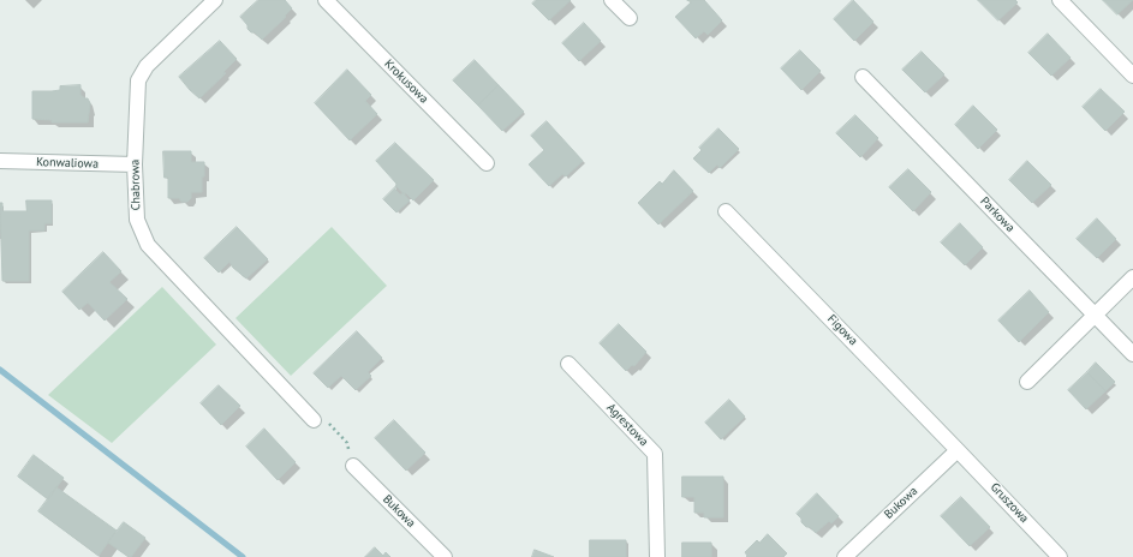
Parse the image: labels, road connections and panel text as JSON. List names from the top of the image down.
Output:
{
  "streets": {
    "street": [
      "Krokusowa",
      "Konwaliowa",
      "Chabrowa",
      "Parkowa",
      "Figowa",
      "Agrestowa",
      "Bukowa",
      "Gruszowa"
    ]
  },
  "crossings": [
    ["Konwaliowa", "Chabrowa"],
    ["Figowa", "Bukowa"],
    ["Figowa", "Gruszowa"],
    ["Bukowa", "Gruszowa"]
  ]
}
